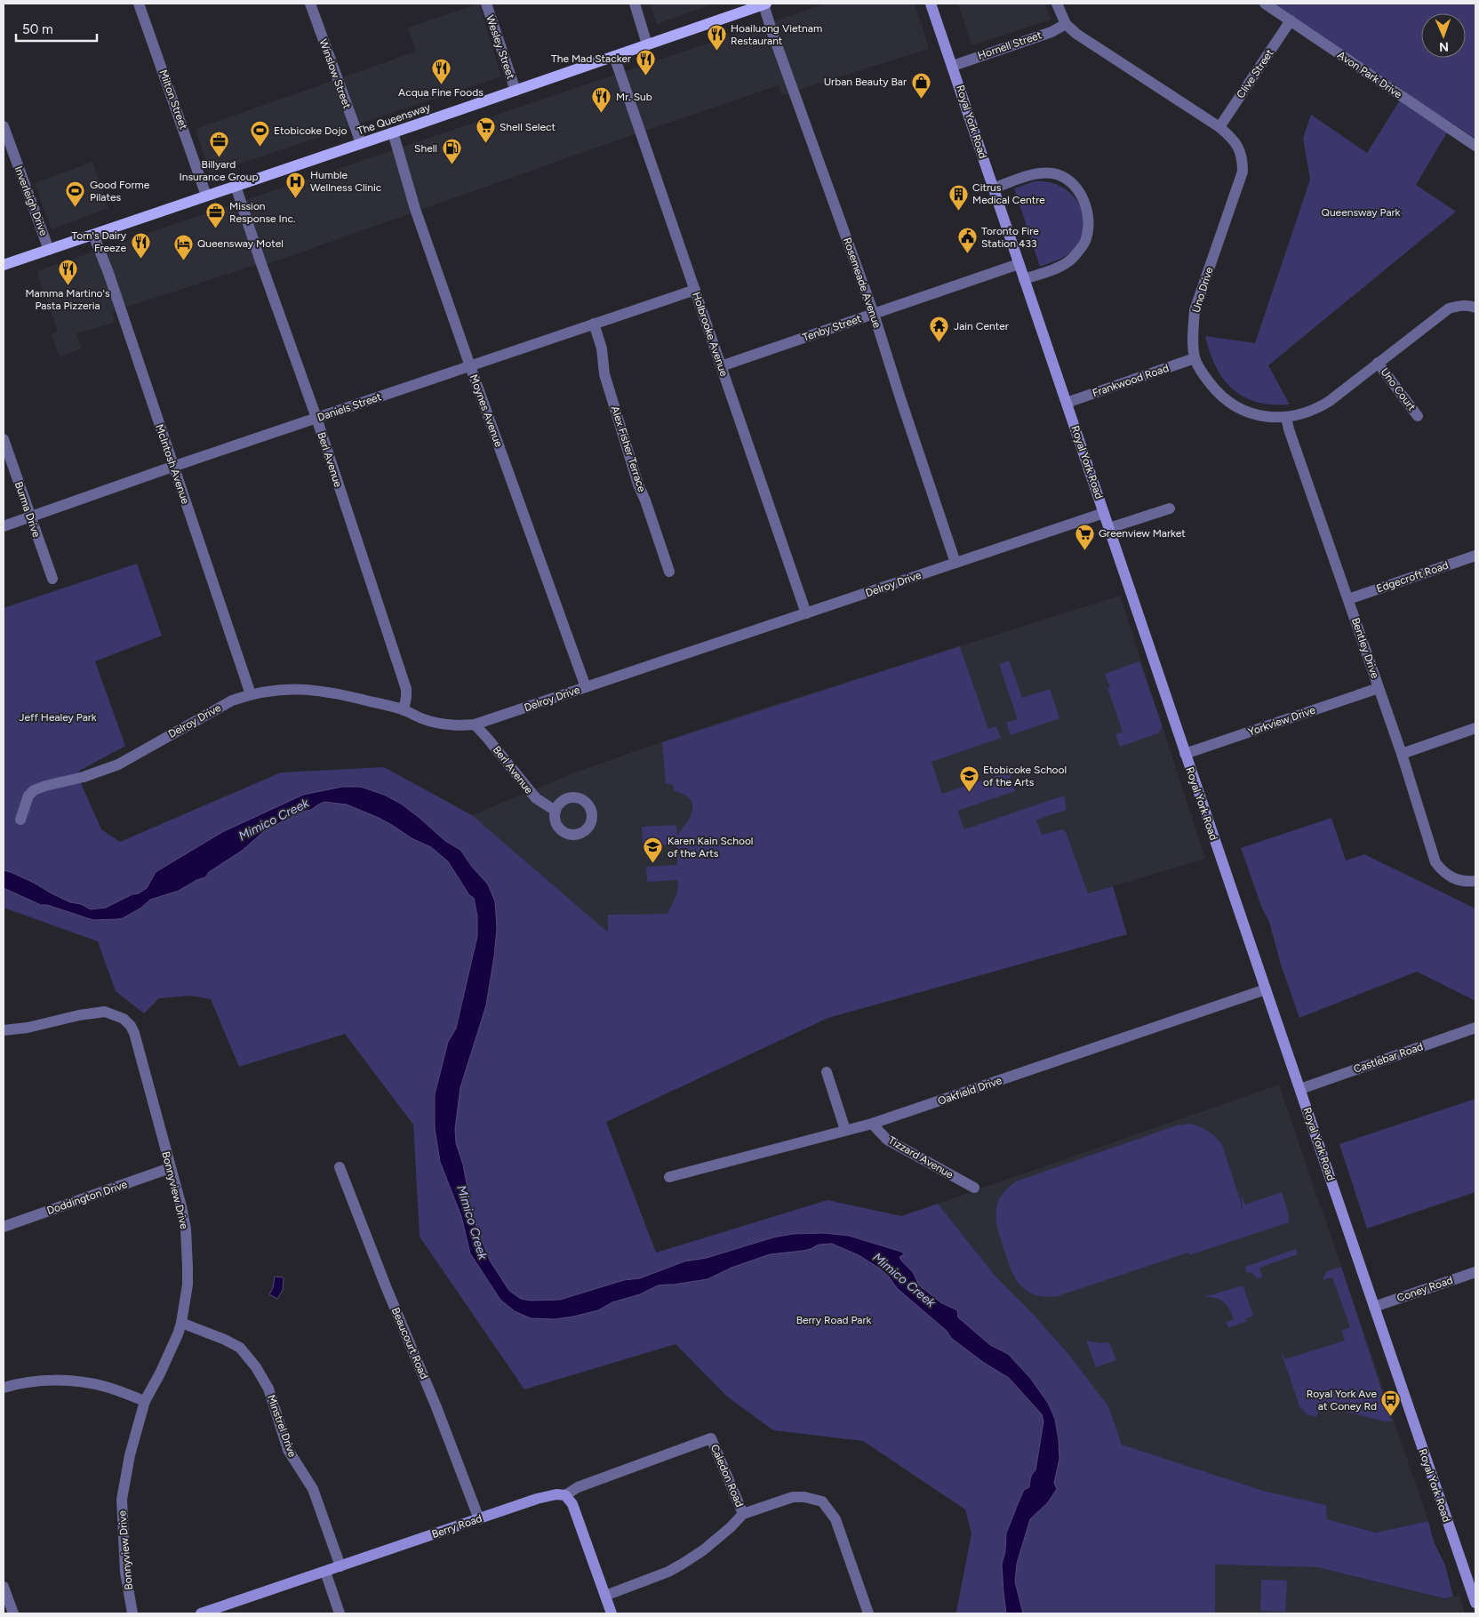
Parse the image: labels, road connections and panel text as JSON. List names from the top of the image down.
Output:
{
  "streets": {
    "main road": ["The Queensway", "Royal York Road", "Berry Road"],
    "street": [
      "Hornell Street",
      "Wesley Street",
      "Winslow Street",
      "Clive Street",
      "Avon Park Drive",
      "Milton Street",
      "Inverleigh Drive",
      "Rosemeade Avenue",
      "Uno Drive",
      "Tenby Street",
      "Holbrooke Avenue",
      "Frankwood Road",
      "Uno Court",
      "Daniels Street",
      "Moynes Avenue",
      "Alex Fisher Terrace",
      "Berl Avenue",
      "McIntosh Avenue",
      "Burma Drive",
      "Edgecroft Road",
      "Delroy Drive",
      "Bentley Drive",
      "Yorkview Drive",
      "Castlebar Road",
      "Oakfield Drive",
      "Tizzard Avenue",
      "Bonnyview Drive",
      "Doddington Drive",
      "Coney Road",
      "Beaucourt Road",
      "Minstrel Drive",
      "Caledon Road"
    ]
  },
  "crossings": [
    ["Hornell Street", "Royal York Road"],
    ["Hornell Street", "Uno Drive"],
    ["Wesley Street", "The Queensway"],
    ["Winslow Street", "The Queensway"],
    ["Clive Street", "Avon Park Drive"],
    ["Clive Street", "Uno Drive"],
    ["Milton Street", "The Queensway"],
    ["The Queensway", "Inverleigh Drive"],
    ["The Queensway", "Rosemeade Avenue"],
    ["The Queensway", "Holbrooke Avenue"],
    ["The Queensway", "Moynes Avenue"],
    ["The Queensway", "Berl Avenue"],
    ["The Queensway", "McIntosh Avenue"],
    ["Royal York Road", "Tenby Street"],
    ["Royal York Road", "Frankwood Road"],
    ["Royal York Road", "Delroy Drive"],
    ["Royal York Road", "Yorkview Drive"],
    ["Royal York Road", "Castlebar Road"],
    ["Royal York Road", "Oakfield Drive"],
    ["Royal York Road", "Coney Road"],
    ["Rosemeade Avenue", "Tenby Street"],
    ["Rosemeade Avenue", "Delroy Drive"],
    ["Uno Drive", "Frankwood Road"],
    ["Uno Drive", "Uno Court"],
    ["Uno Drive", "Bentley Drive"],
    ["Tenby Street", "Holbrooke Avenue"],
    ["Holbrooke Avenue", "Daniels Street"],
    ["Holbrooke Avenue", "Delroy Drive"],
    ["Daniels Street", "Moynes Avenue"],
    ["Daniels Street", "Alex Fisher Terrace"],
    ["Daniels Street", "Berl Avenue"],
    ["Daniels Street", "McIntosh Avenue"],
    ["Daniels Street", "Burma Drive"],
    ["Moynes Avenue", "Delroy Drive"],
    ["Berl Avenue", "Delroy Drive"],
    ["McIntosh Avenue", "Delroy Drive"],
    ["Edgecroft Road", "Bentley Drive"],
    ["Bentley Drive", "Yorkview Drive"],
    ["Oakfield Drive", "Tizzard Avenue"],
    ["Bonnyview Drive", "Doddington Drive"],
    ["Bonnyview Drive", "Minstrel Drive"],
    ["Beaucourt Road", "Berry Road"],
    ["Minstrel Drive", "Berry Road"],
    ["Caledon Road", "Berry Road"]
  ],
  "water": ["Mimico Creek"],
  "parks": ["Queensway Park", "Jeff Healey Park", "Berry Road Park"],
  "places": {
    "restaurant": [
      "Hoailuong Vietnam Restaurant",
      "The Mad Stacker",
      "Acqua Fine Foods",
      "Mr. Sub",
      "Tom's Dairy Freeze",
      "Mamma Martino's Pasta Pizzeria"
    ],
    "shop": ["Urban Beauty Bar"],
    "supermarket": ["Shell Select", "Greenview Market"],
    "sports": ["Etobicoke Dojo", "Good Forme Pilates"],
    "office": ["Billyard Insurance Group", "Mission Response Inc."],
    "fuel station": ["Shell"],
    "hospital": ["Humble Wellness Clinic"],
    "building": ["Citrus Medical Centre"],
    "public building": ["Toronto Fire Station 433"],
    "hotel": ["Queensway Motel"],
    "temple": ["Jain Center"],
    "school or university": ["Etobicoke School of the Arts", "Karen Kain School of the Arts"],
    "bus stop": ["Royal York Ave at Coney Rd"]
  },
  "scale_bar": "50 m",
  "north": "bottom"
}
